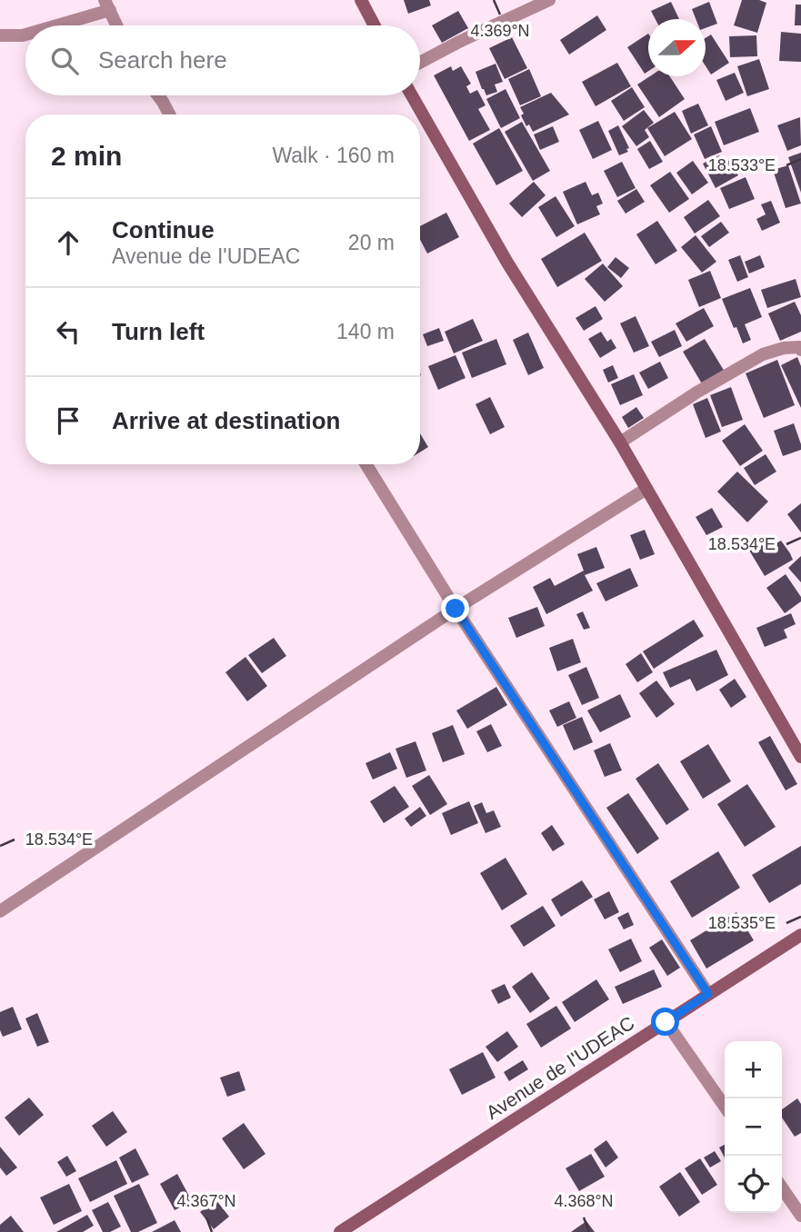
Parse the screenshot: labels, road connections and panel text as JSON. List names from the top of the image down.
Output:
{
  "streets": {
    "main road": ["Avenue de I'UDEAC"]
  },
  "north": "right",
  "page": {
    "search": "Search here",
    "heading": ["2 min", "Walk · 160 m"],
    "list": [
      ["Continue", "Avenue de I'UDEAC", "20 m"],
      ["Turn left", "140 m"],
      "Arrive at destination"
    ],
    "map_buttons": ["+", "−"]
  },
  "coordinates": [
    "4.369°N",
    "18.533°E",
    "18.534°E",
    "18.535°E",
    "4.367°N",
    "4.368°N"
  ]
}
